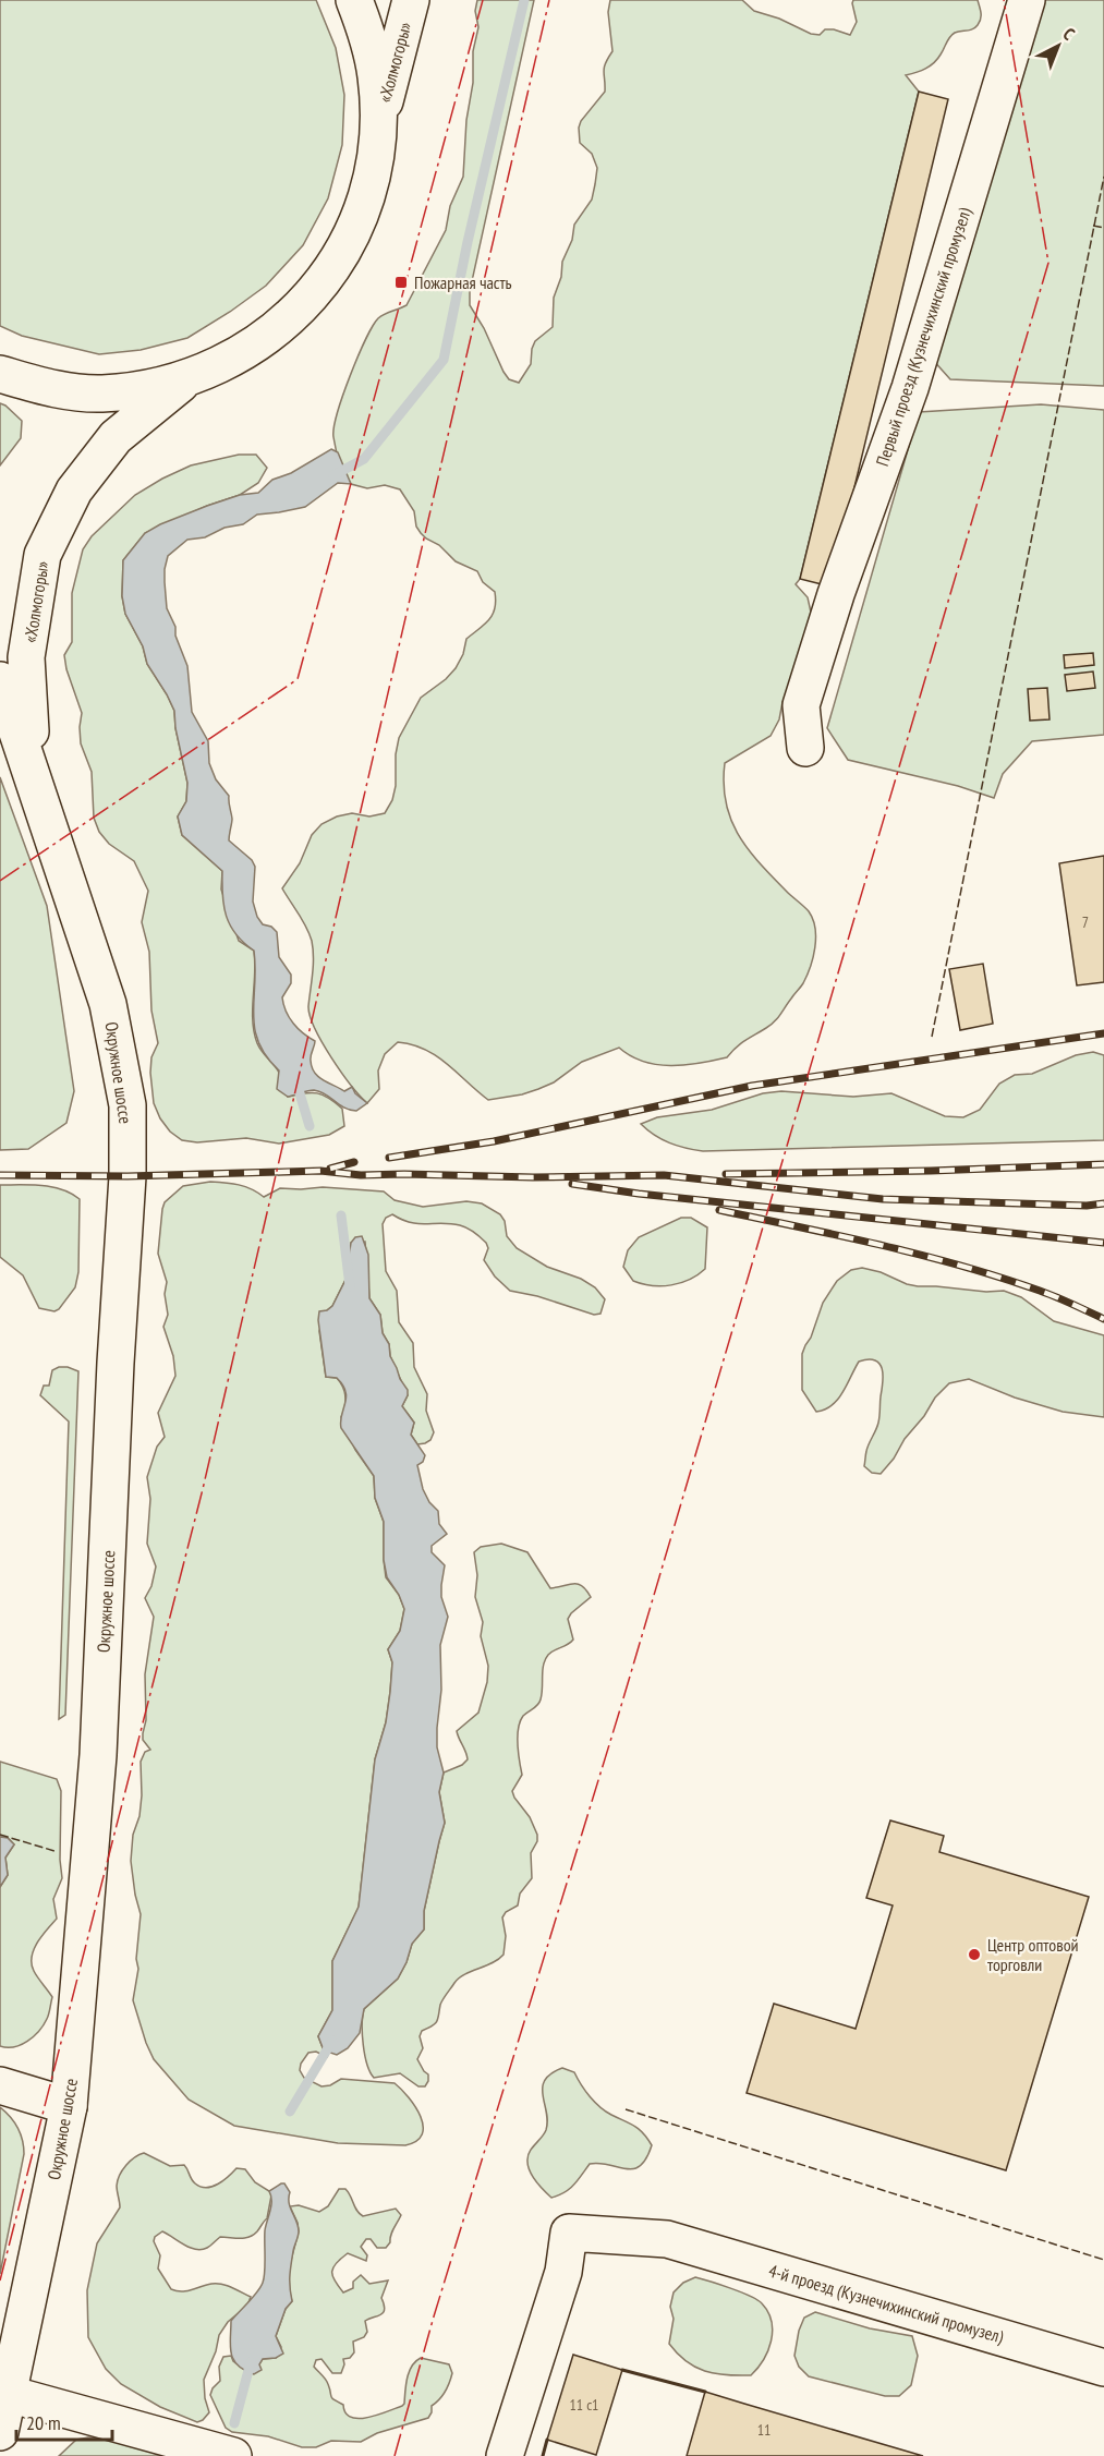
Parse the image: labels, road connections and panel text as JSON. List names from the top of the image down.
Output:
{
  "streets": {
    "main road": [
      "«Холмогоры»",
      "Первый проезд (Кузнечихинский промузел)",
      "Окружное шоссе",
      "4-й проезд (Кузнечихинский промузел)"
    ]
  },
  "crossings": [
    ["«Холмогоры»", "Окружное шоссе"]
  ],
  "places": {
    "transit": ["Пожарная часть"],
    "other": ["Центр оптовой торговли"]
  },
  "house_numbers": ["7", "11 с1", "11"],
  "scale_bar": "20 m",
  "north": "top right"
}
